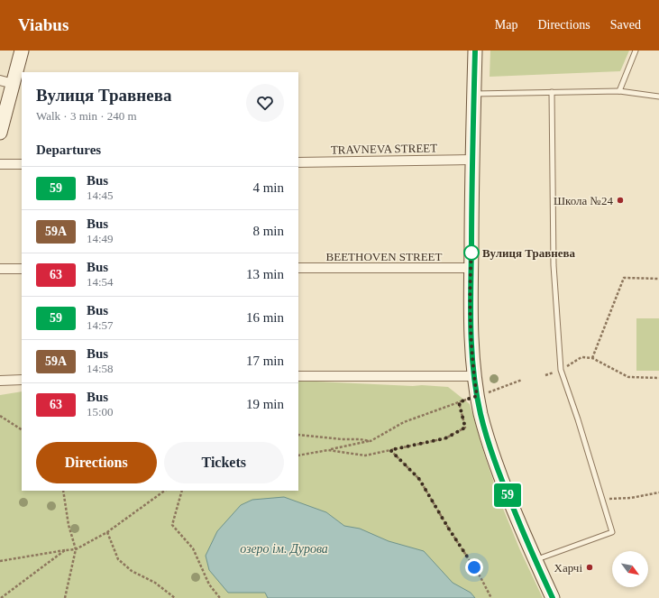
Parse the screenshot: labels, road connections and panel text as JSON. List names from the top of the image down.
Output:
{
  "streets": {
    "street": ["TRAVNEVA STREET", "BEETHOVEN STREET"]
  },
  "water": ["озеро ім. Дурова"],
  "places": ["Школа №24", "Вулиця Травнева", "Харчі"],
  "lines": ["bus line 59"],
  "north": "bottom right",
  "page": {
    "header": "Viabus",
    "nav": ["Map", "Directions", "Saved"],
    "on_map": "59",
    "heading": [
      ["Вулиця Травнева", "Walk · 3 min · 240 m"],
      "Departures"
    ],
    "list": [
      {
        "mark": "59",
        "name": "Bus",
        "note": "14:45",
        "value": "4 min"
      },
      {
        "mark": "59А",
        "name": "Bus",
        "note": "14:49",
        "value": "8 min"
      },
      {
        "mark": "63",
        "name": "Bus",
        "note": "14:54",
        "value": "13 min"
      },
      {
        "mark": "59",
        "name": "Bus",
        "note": "14:57",
        "value": "16 min"
      },
      {
        "mark": "59А",
        "name": "Bus",
        "note": "14:58",
        "value": "17 min"
      },
      {
        "mark": "63",
        "name": "Bus",
        "note": "15:00",
        "value": "19 min"
      }
    ],
    "buttons": ["Directions", "Tickets"]
  }
}
